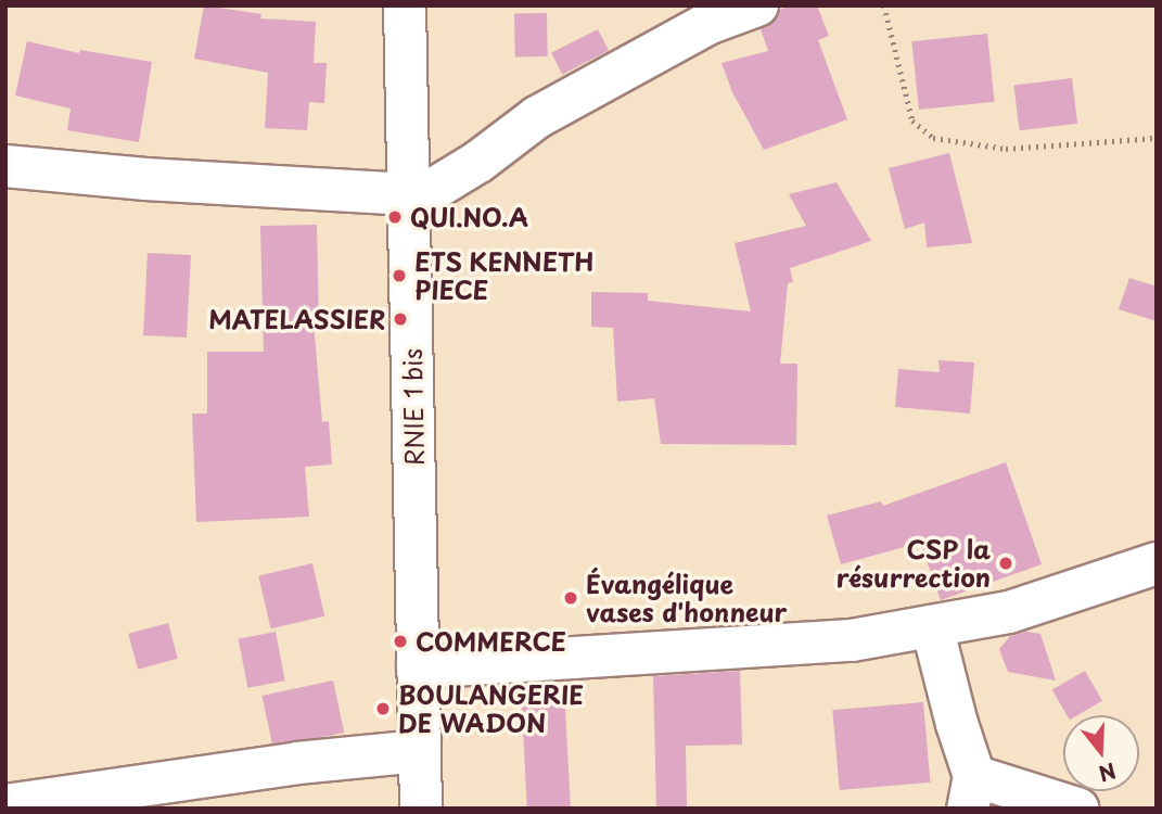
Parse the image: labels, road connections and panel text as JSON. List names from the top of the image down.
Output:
{
  "streets": {
    "street": ["RNIE 1 bis"]
  },
  "places": [
    "QUI.NO.A",
    "ETS KENNETH PIECE",
    "MATELASSIER",
    "CSP la résurrection",
    "Évangélique vases d'honneur",
    "COMMERCE",
    "BOULANGERIE DE WADON"
  ],
  "north": "bottom"
}
